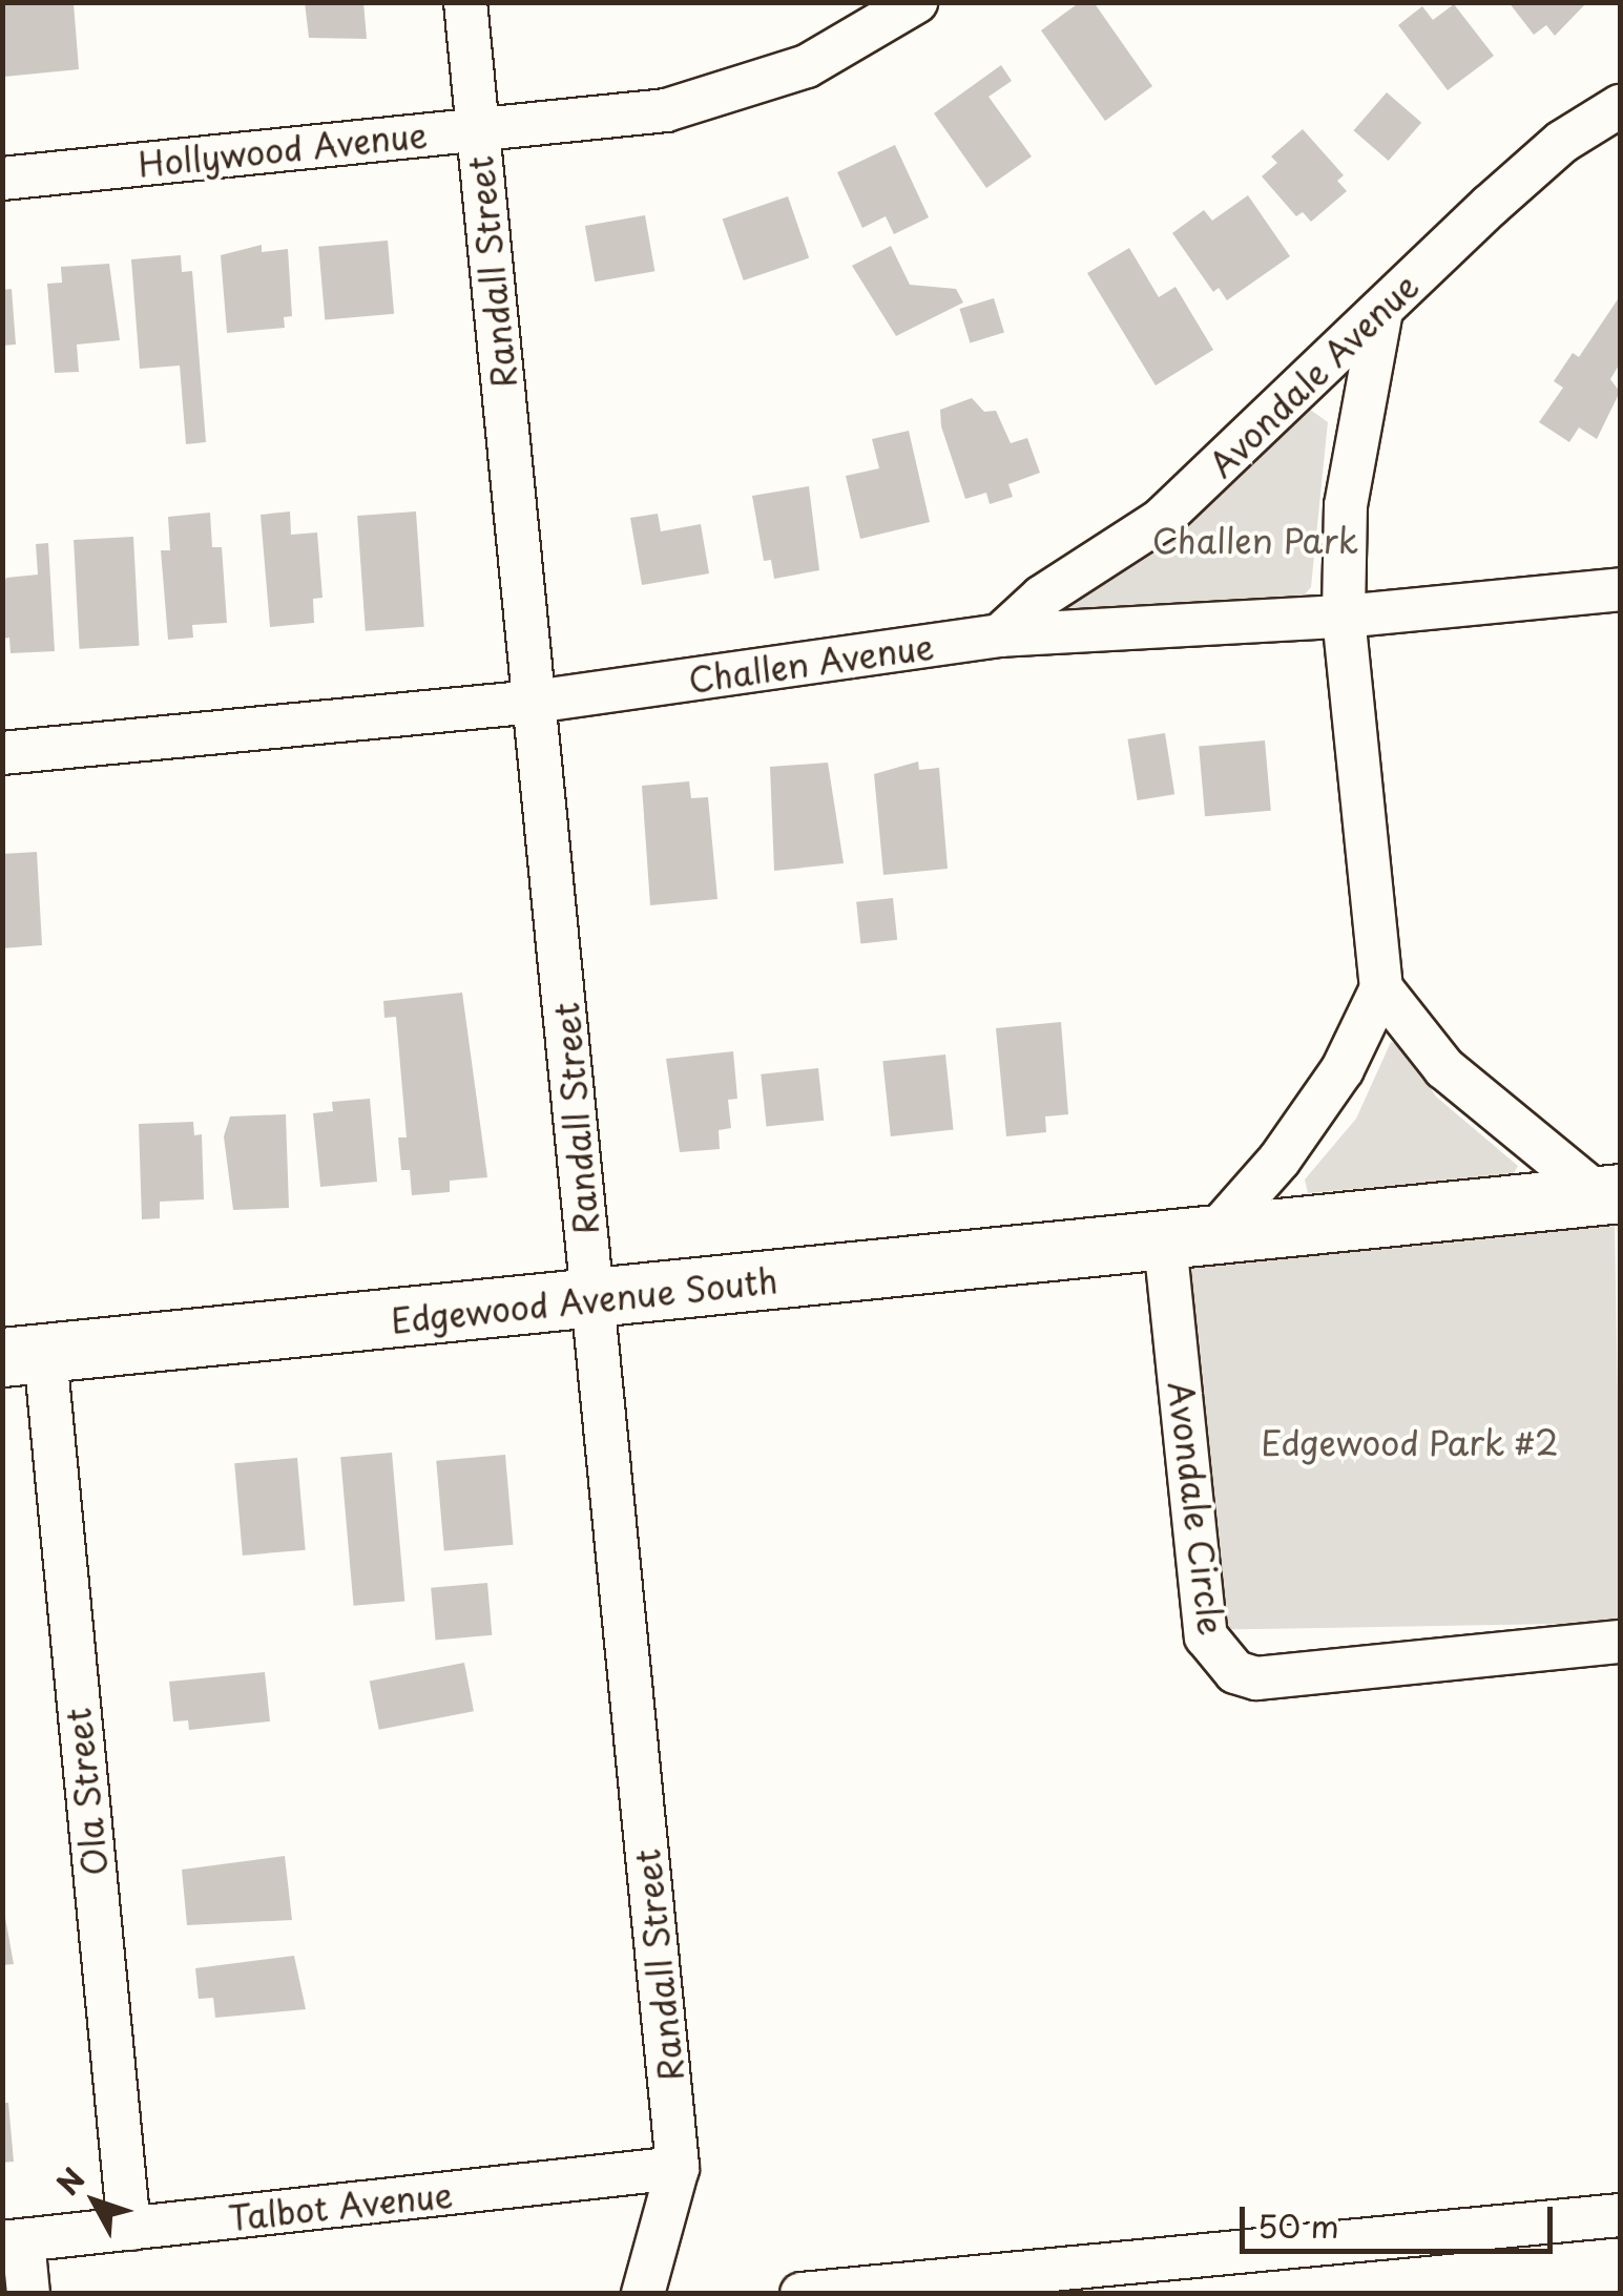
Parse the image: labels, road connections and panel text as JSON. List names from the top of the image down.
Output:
{
  "streets": {
    "main road": ["Edgewood Avenue South"],
    "street": [
      "Hollywood Avenue",
      "Randall Street",
      "Avondale Avenue",
      "Challen Avenue",
      "Avondale Circle",
      "Ola Street",
      "Talbot Avenue"
    ]
  },
  "crossings": [
    ["Hollywood Avenue", "Randall Street"],
    ["Randall Street", "Challen Avenue"],
    ["Randall Street", "Edgewood Avenue South"],
    ["Randall Street", "Talbot Avenue"],
    ["Avondale Avenue", "Challen Avenue"],
    ["Edgewood Avenue South", "Avondale Circle"],
    ["Edgewood Avenue South", "Ola Street"],
    ["Ola Street", "Talbot Avenue"]
  ],
  "parks": ["Challen Park", "Edgewood Park #2"],
  "scale_bar": "50 m",
  "north": "top left"
}
